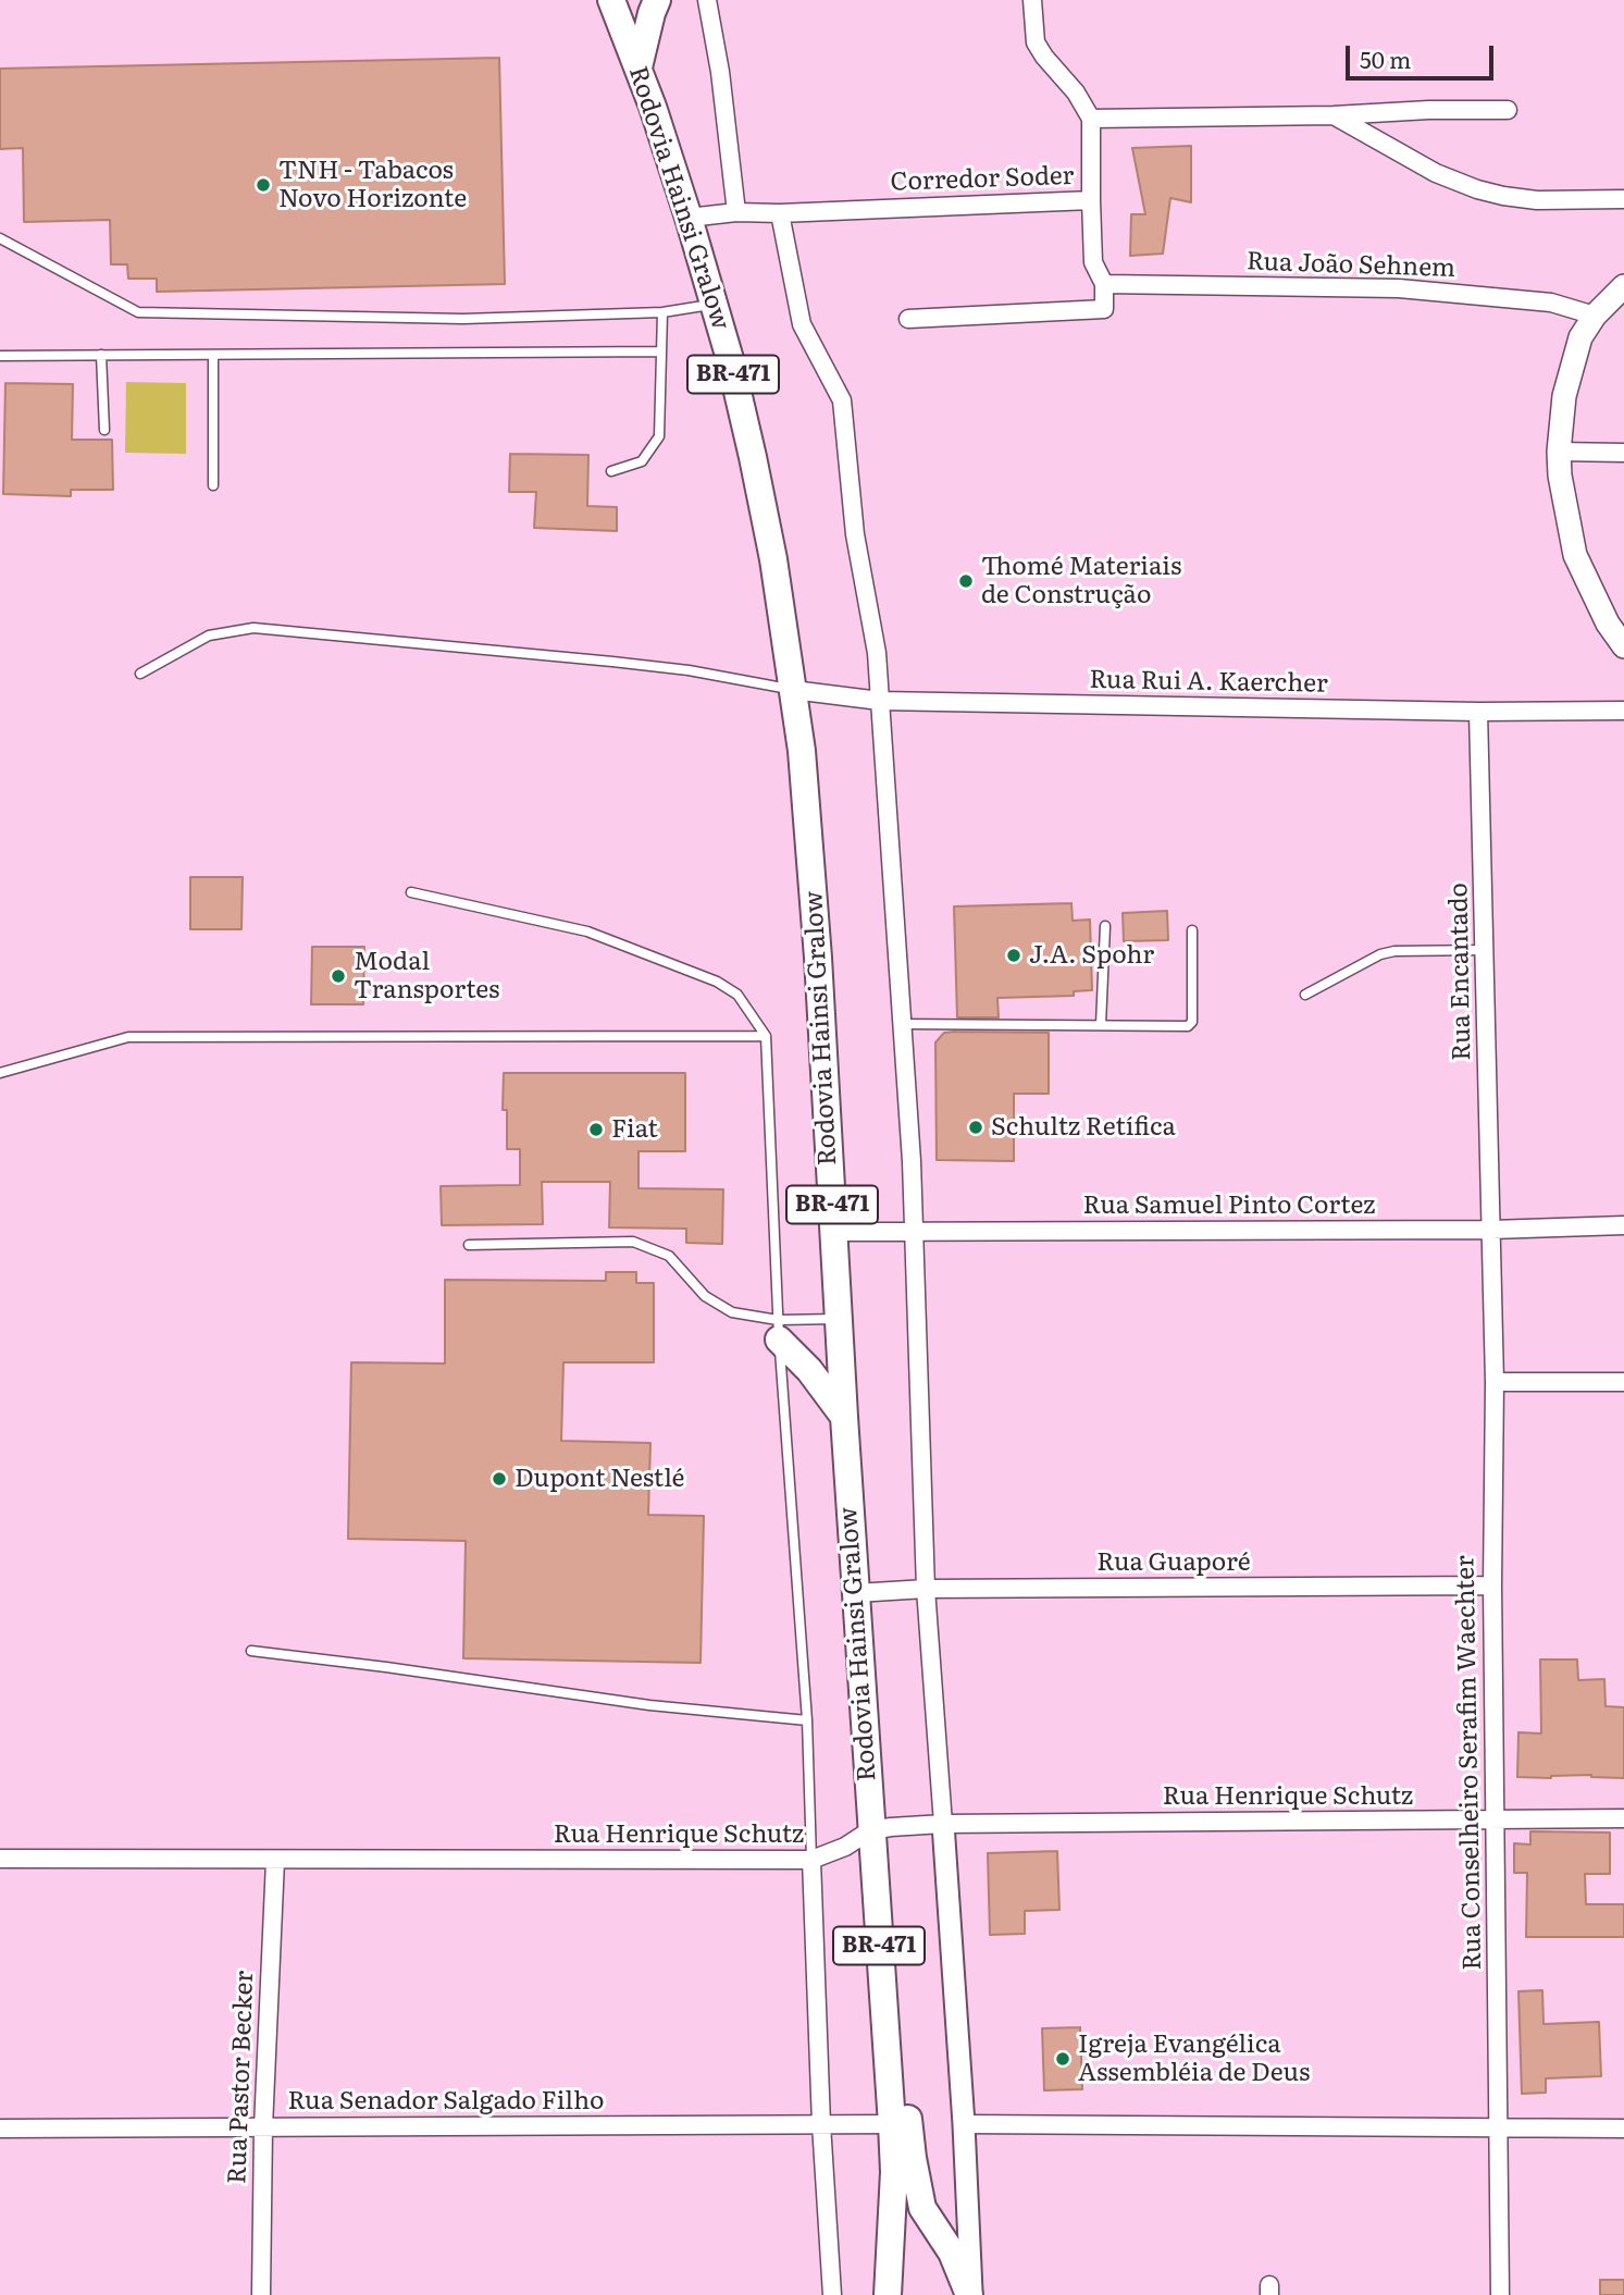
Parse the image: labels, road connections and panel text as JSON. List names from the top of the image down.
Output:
{
  "streets": {
    "main road": ["Rodovia Hainsi Gralow", "BR-471"],
    "street": [
      "Corredor Soder",
      "Rua João Sehnem",
      "Rua Rui A. Kaercher",
      "Rua Encantado",
      "Rua Samuel Pinto Cortez",
      "Rua Guaporé",
      "Rua Conselheiro Serafim Waechter",
      "Rua Henrique Schutz",
      "Rua Pastor Becker",
      "Rua Senador Salgado Filho"
    ]
  },
  "crossings": [
    ["Corredor Soder", "Rodovia Hainsi Gralow"],
    ["Rodovia Hainsi Gralow", "Rua Rui A. Kaercher"],
    ["Rodovia Hainsi Gralow", "Rua Samuel Pinto Cortez"],
    ["Rodovia Hainsi Gralow", "Rua Guaporé"],
    ["Rodovia Hainsi Gralow", "Rua Henrique Schutz"],
    ["Rodovia Hainsi Gralow", "Rua Senador Salgado Filho"],
    ["Rua Rui A. Kaercher", "Rua Encantado"],
    ["Rua Encantado", "Rua Samuel Pinto Cortez"],
    ["Rua Encantado", "Rua Conselheiro Serafim Waechter"],
    ["Rua Samuel Pinto Cortez", "Rua Conselheiro Serafim Waechter"],
    ["Rua Guaporé", "Rua Conselheiro Serafim Waechter"],
    ["Rua Conselheiro Serafim Waechter", "Rua Henrique Schutz"],
    ["Rua Henrique Schutz", "Rua Pastor Becker"],
    ["Rua Pastor Becker", "Rua Senador Salgado Filho"]
  ],
  "places": [
    "TNH - Tabacos Novo Horizonte",
    "Thomé Materiais de Construção",
    "J.A. Spohr",
    "Modal Transportes",
    "Schultz Retífica",
    "Fiat",
    "Dupont Nestlé",
    "Igreja Evangélica Assembléia de Deus"
  ],
  "scale_bar": "50 m"
}
